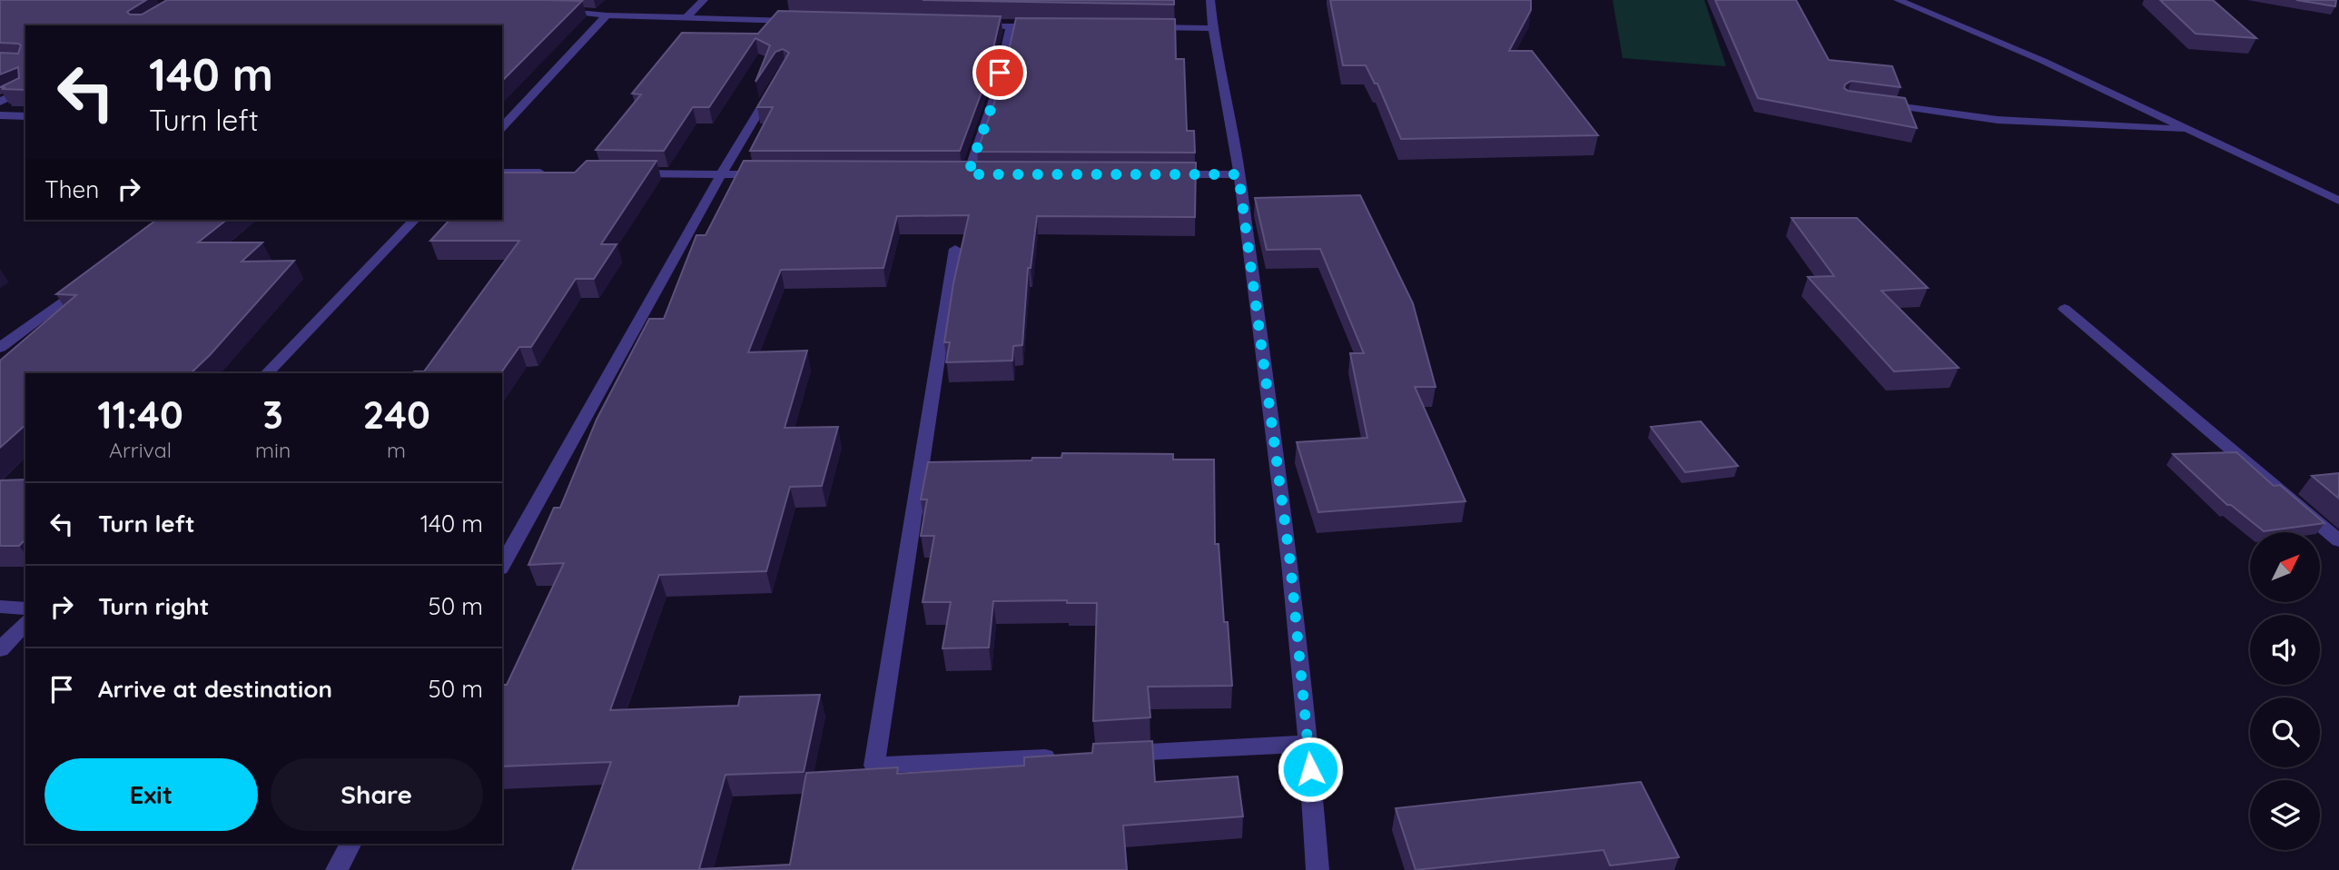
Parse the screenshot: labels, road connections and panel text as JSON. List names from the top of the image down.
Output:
{
  "north": "top right",
  "page": {
    "turn": ["140 m", "Turn left"],
    "then": "Then",
    "eta": [
      "11:40",
      "Arrival",
      "3",
      "min",
      "240",
      "m"
    ],
    "list": [
      {
        "name": "Turn left",
        "value": "140 m"
      },
      {
        "name": "Turn right",
        "value": "50 m"
      },
      {
        "name": "Arrive at destination",
        "value": "50 m"
      }
    ],
    "buttons": ["Exit", "Share"]
  }
}
